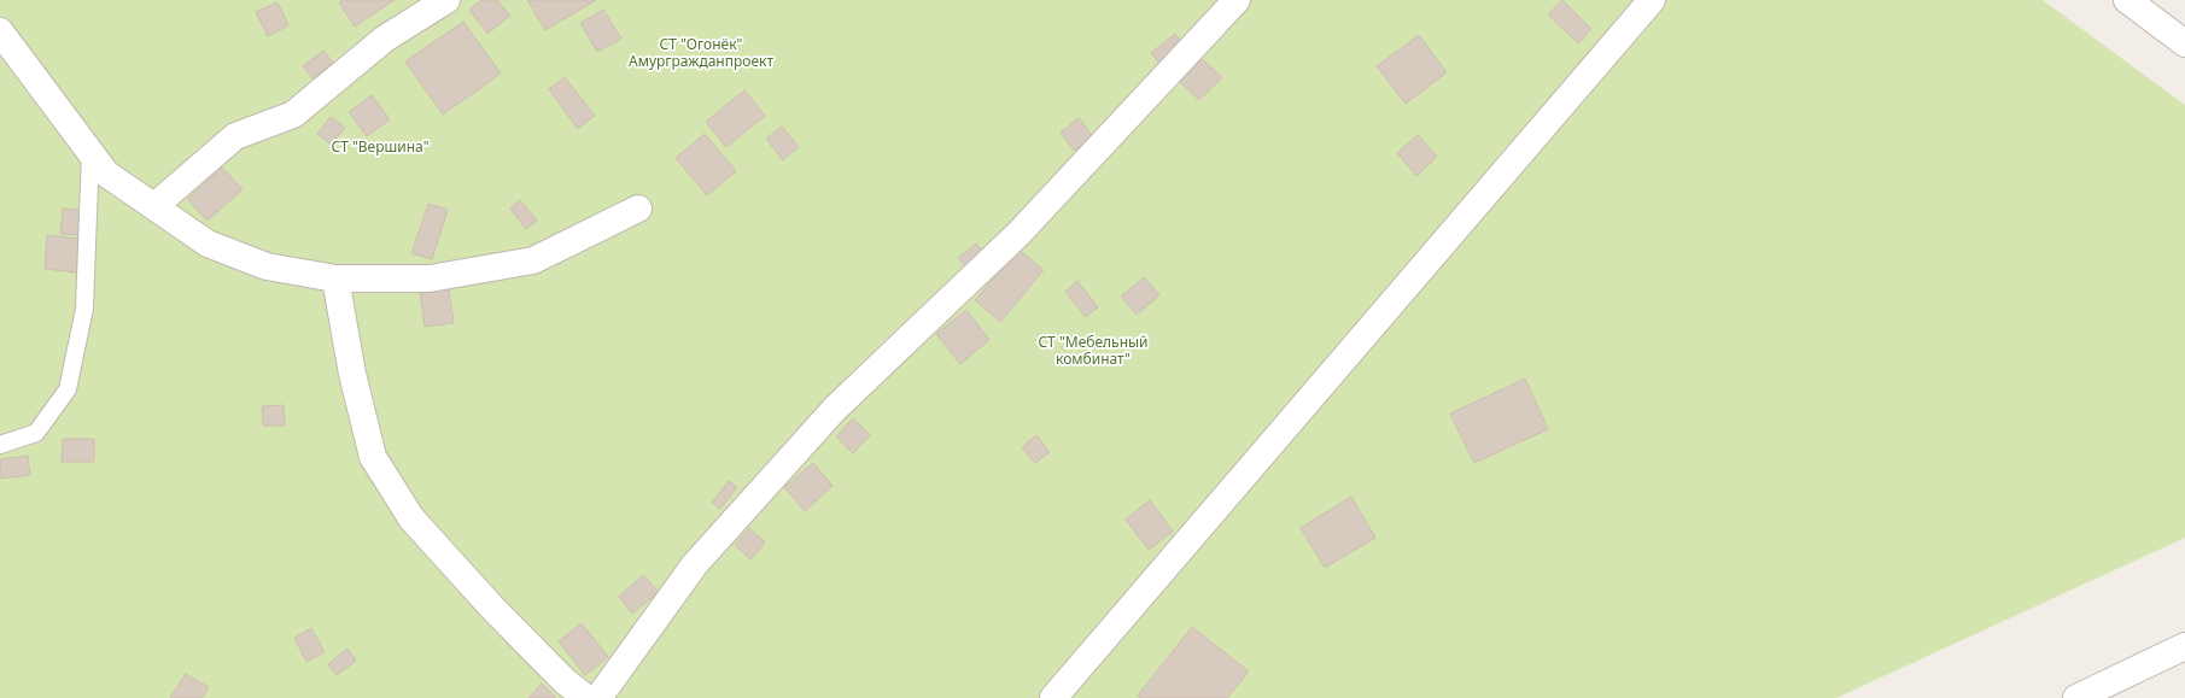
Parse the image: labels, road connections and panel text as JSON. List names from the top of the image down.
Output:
{
  "parks": ["СТ \"Огонёк\" Амургражданпроект", "СТ \"Вершина\"", "СТ \"Мебельный комбинат\""]
}
